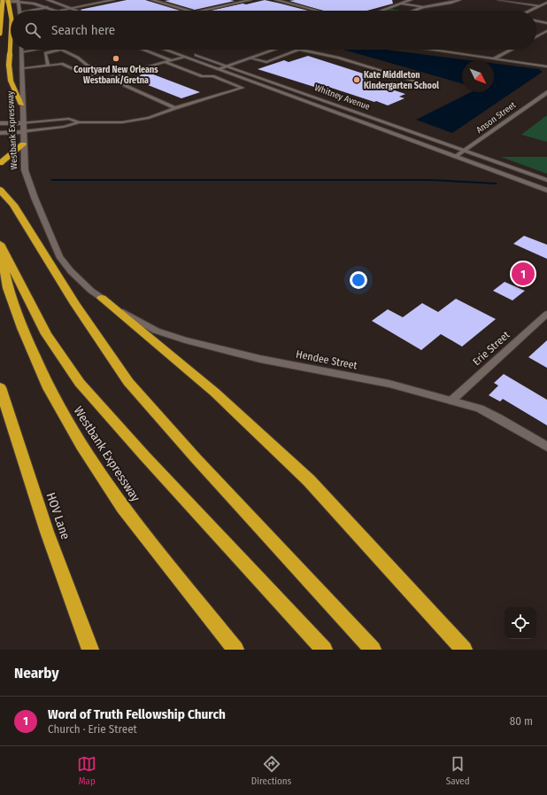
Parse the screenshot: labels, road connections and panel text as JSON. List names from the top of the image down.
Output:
{
  "streets": {
    "highway": ["Westbank Expressway", "HOV Lane"],
    "street": [
      "Whitney Avenue",
      "Anson Street",
      "Erie Street",
      "Hendee Street"
    ]
  },
  "crossings": [
    ["Whitney Avenue", "Anson Street"],
    ["Westbank Expressway", "Hendee Street"],
    ["Erie Street", "Hendee Street"]
  ],
  "places": ["Courtyard New Orleans Westbank/Gretna", "Kate Middleton Kindergarten School"],
  "north": "bottom right",
  "page": {
    "search": "Search here",
    "pins": "1",
    "heading": "Nearby",
    "list": [
      {
        "mark": "1",
        "name": "Word of Truth Fellowship Church",
        "note": "Church · Erie Street",
        "value": "80 m"
      }
    ],
    "nav": ["Map", "Directions", "Saved"]
  }
}
